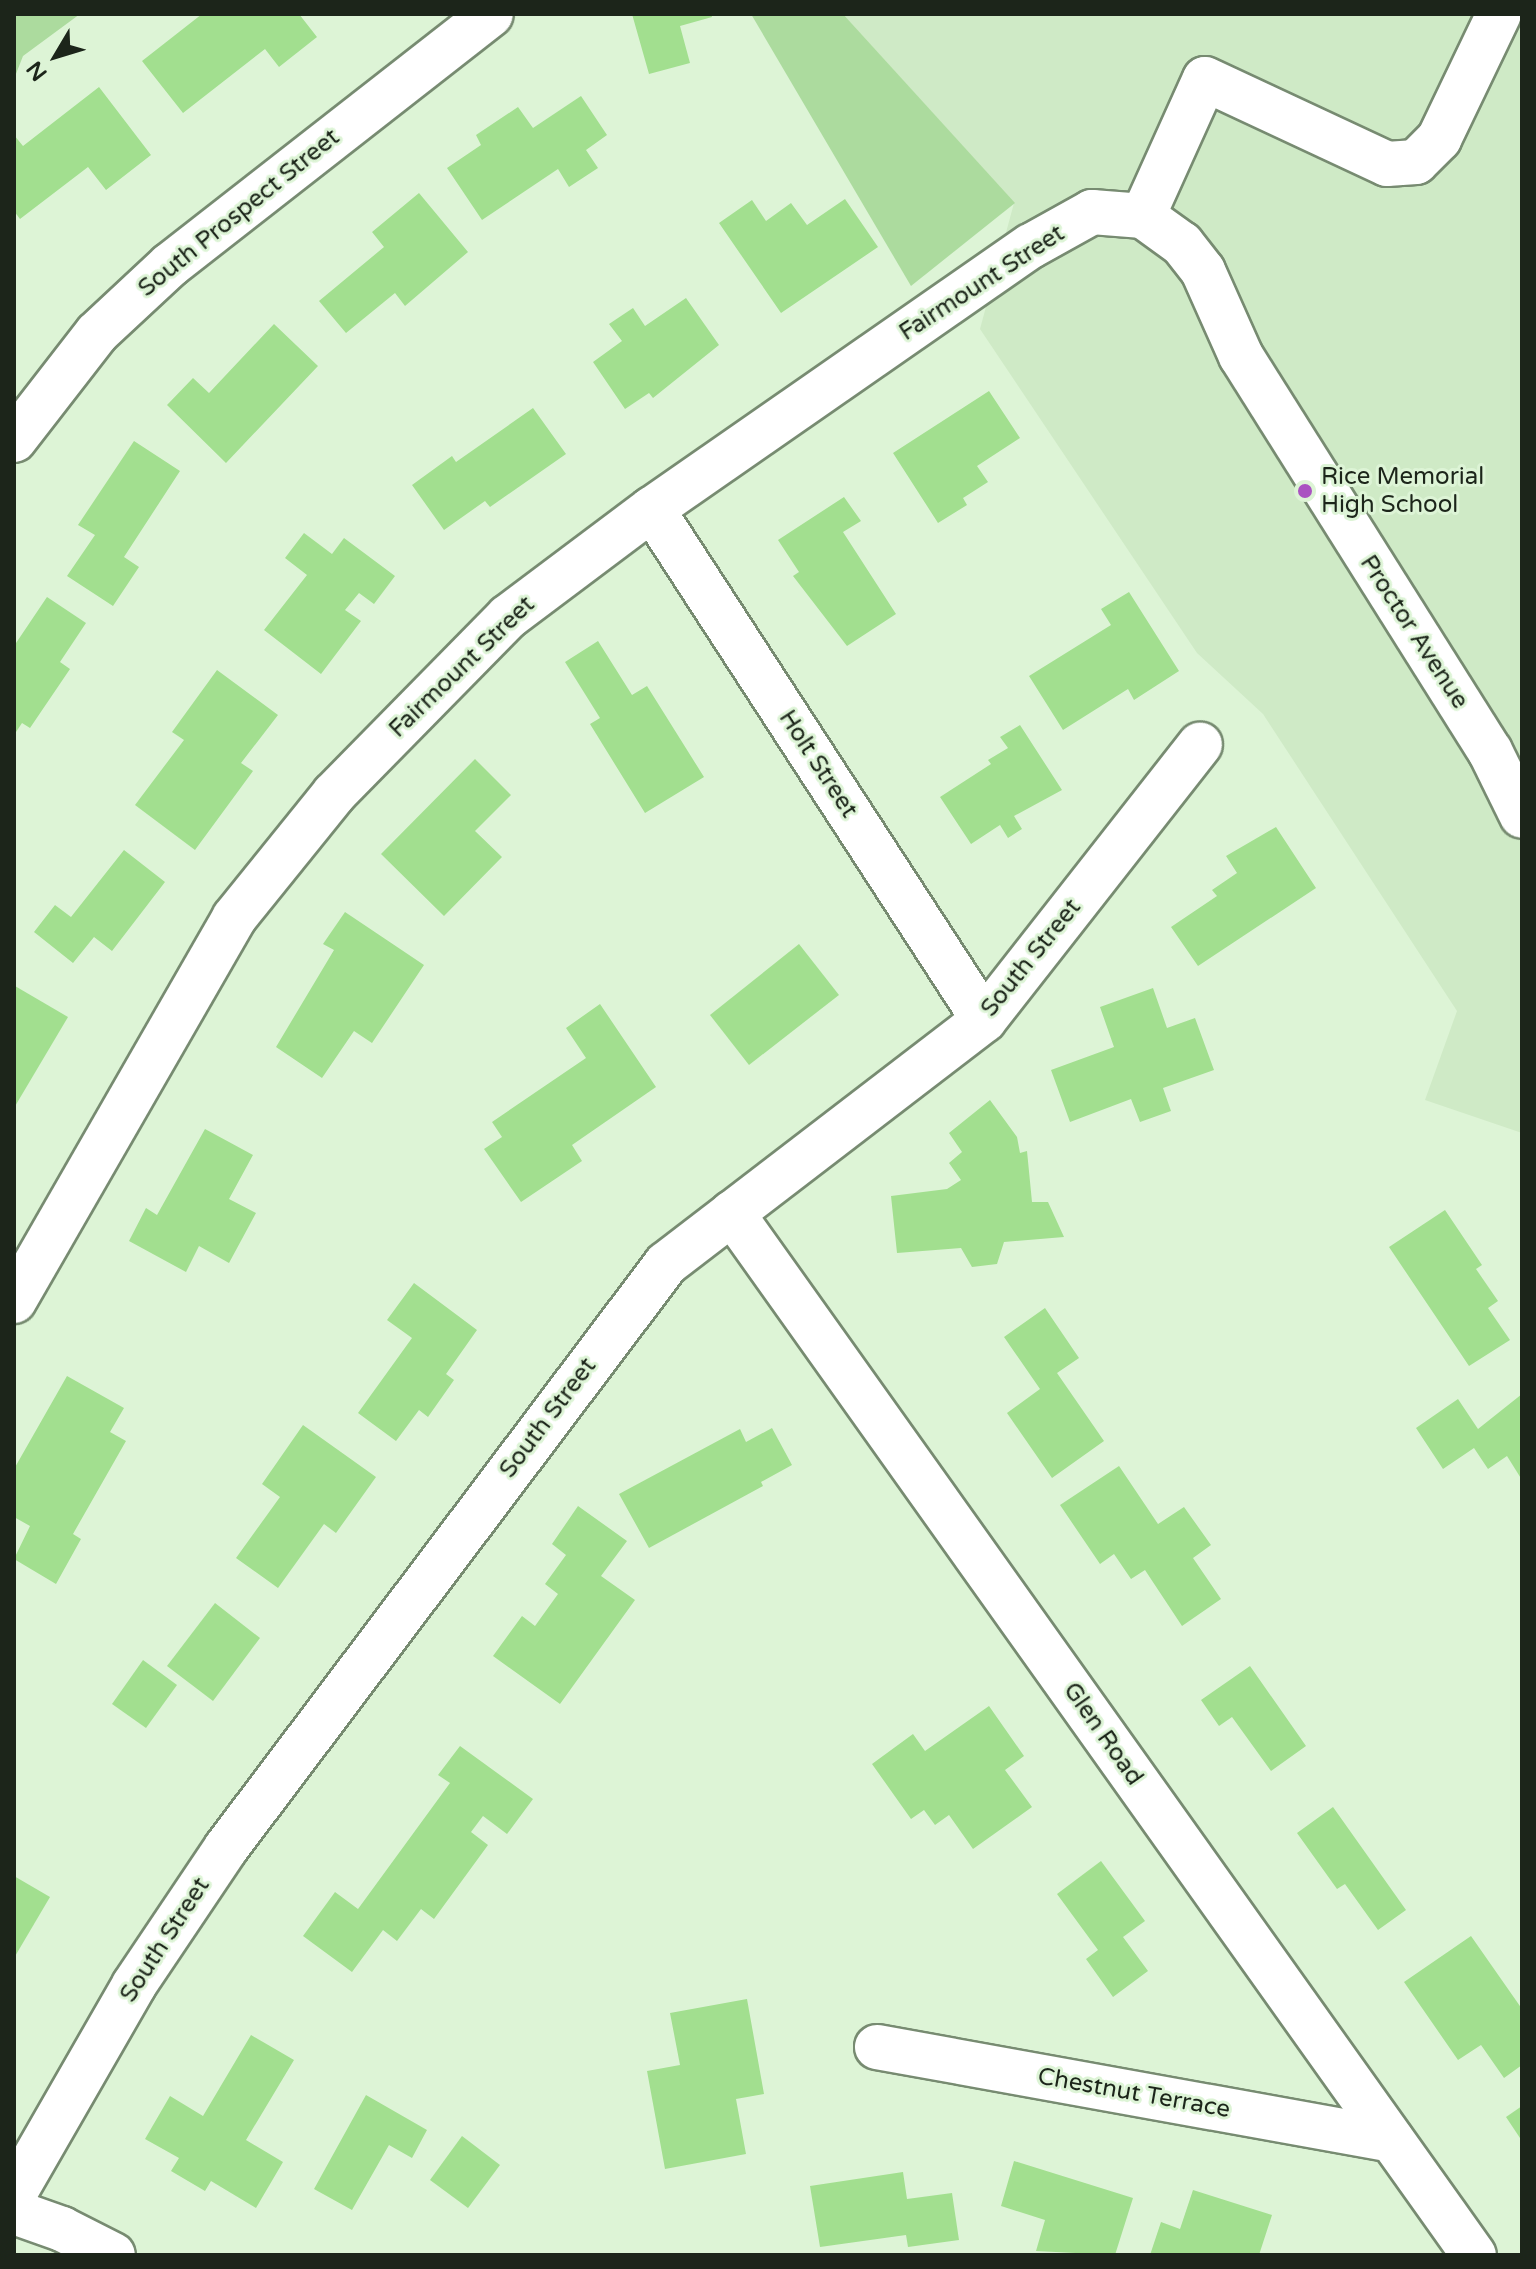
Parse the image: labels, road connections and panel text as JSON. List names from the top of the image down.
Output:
{
  "streets": {
    "street": [
      "South Prospect Street",
      "Fairmount Street",
      "Proctor Avenue",
      "Holt Street",
      "South Street",
      "Glen Road",
      "Chestnut Terrace"
    ]
  },
  "crossings": [
    ["Fairmount Street", "Proctor Avenue"],
    ["Fairmount Street", "Holt Street"],
    ["Holt Street", "South Street"],
    ["South Street", "Glen Road"],
    ["Glen Road", "Chestnut Terrace"]
  ],
  "places": ["Rice Memorial High School"],
  "north": "bottom left"
}
